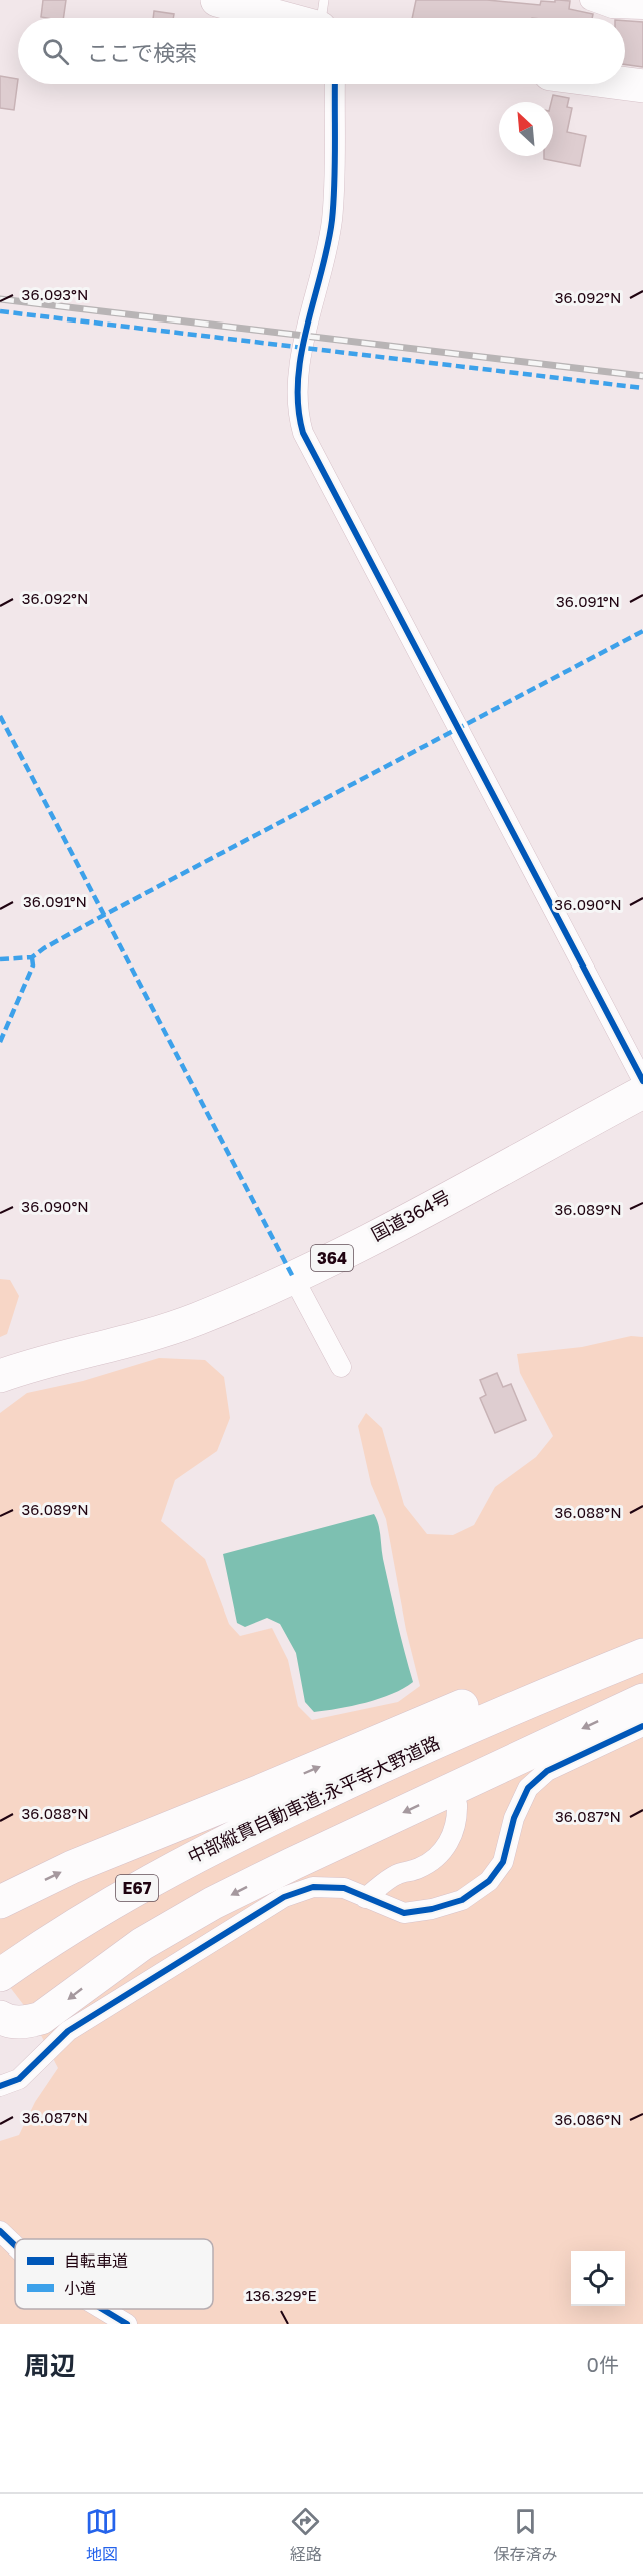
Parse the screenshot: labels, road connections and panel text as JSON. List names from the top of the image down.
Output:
{
  "streets": {
    "highway": [
      "国道364号",
      "364",
      "中部縦貫自動車道;永平寺大野道路",
      "E67"
    ]
  },
  "legend": ["自転車道", "小道"],
  "north": "top left",
  "page": {
    "search": "ここで検索",
    "heading": ["周辺", "0件"],
    "nav": ["地図", "経路", "保存済み"]
  },
  "coordinates": [
    "36.093°N",
    "36.092°N",
    "36.091°N",
    "36.090°N",
    "36.089°N",
    "36.088°N",
    "36.087°N",
    "36.086°N",
    "136.329°E"
  ]
}
